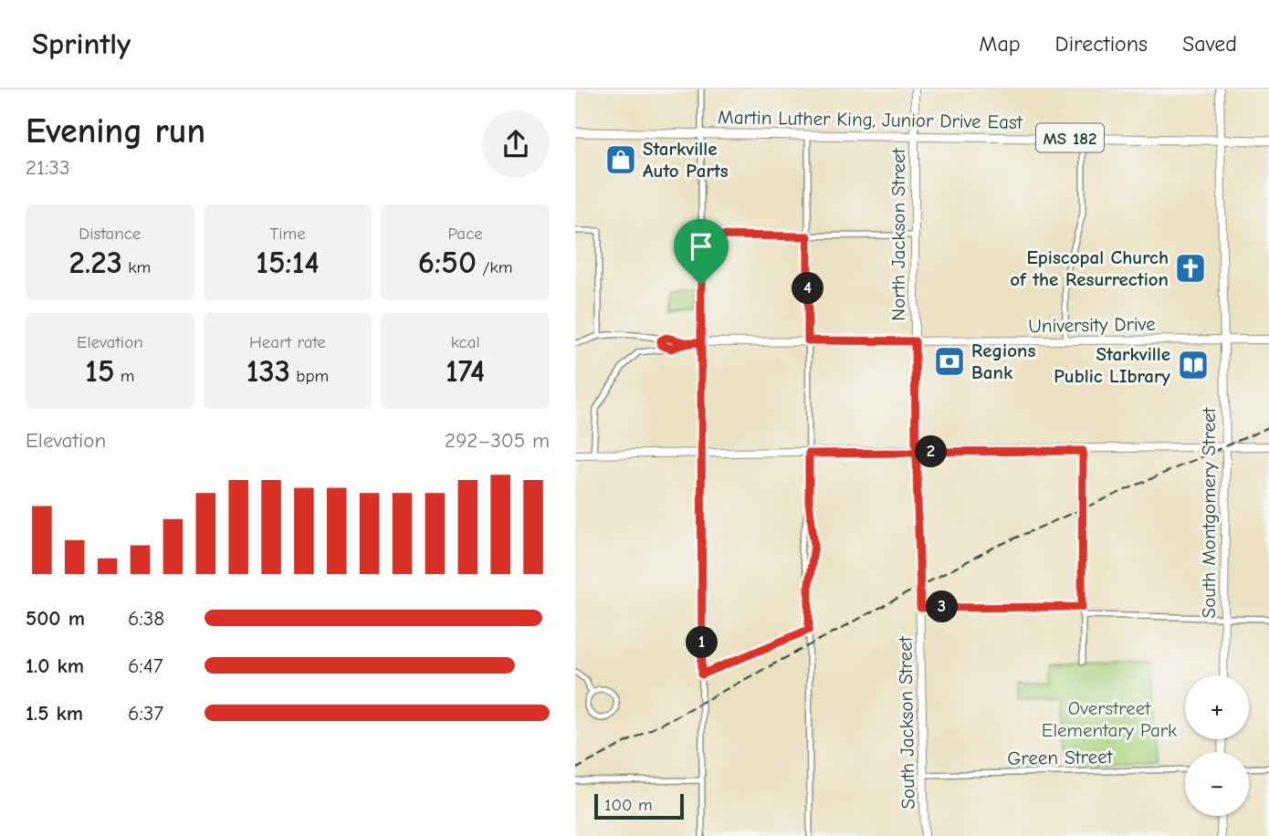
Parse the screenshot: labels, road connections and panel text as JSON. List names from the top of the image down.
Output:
{
  "streets": {
    "main road": ["Martin Luther King, Junior Drive East", "MS 182"],
    "street": [
      "North Jackson Street",
      "University Drive",
      "South Montgomery Street",
      "South Jackson Street",
      "Green Street"
    ]
  },
  "crossings": [
    ["Martin Luther King, Junior Drive East", "MS 182"],
    ["Martin Luther King, Junior Drive East", "North Jackson Street"],
    ["Martin Luther King, Junior Drive East", "South Montgomery Street"],
    ["North Jackson Street", "University Drive"],
    ["North Jackson Street", "South Jackson Street"],
    ["University Drive", "South Montgomery Street"],
    ["University Drive", "South Jackson Street"],
    ["South Jackson Street", "Green Street"]
  ],
  "parks": ["Overstreet Elementary Park"],
  "places": {
    "shop": ["Starkville Auto Parts"],
    "church": ["Episcopal Church of the Resurrection"],
    "bank": ["Regions Bank"],
    "library": ["Starkville Public LIbrary"]
  },
  "scale_bar": "100 m",
  "page": {
    "header": "Sprintly",
    "nav": ["Map", "Directions", "Saved"],
    "heading": ["Evening run", "21:33"],
    "stats": [
      ["Distance", "2.23 km"],
      ["Time", "15:14"],
      ["Pace", "6:50 /km"],
      ["Elevation", "15 m"],
      ["Heart rate", "133 bpm"],
      ["kcal", "174"]
    ],
    "pins": [
      "4",
      "2",
      "3",
      "1"
    ],
    "chart": ["Elevation", "292–305 m"],
    "list": [
      {
        "name": "500 m",
        "note": "6:38"
      },
      {
        "name": "1.0 km",
        "note": "6:47"
      },
      {
        "name": "1.5 km",
        "note": "6:37"
      }
    ],
    "map_buttons": ["+", "−"],
    "scale": "100 m"
  }
}
